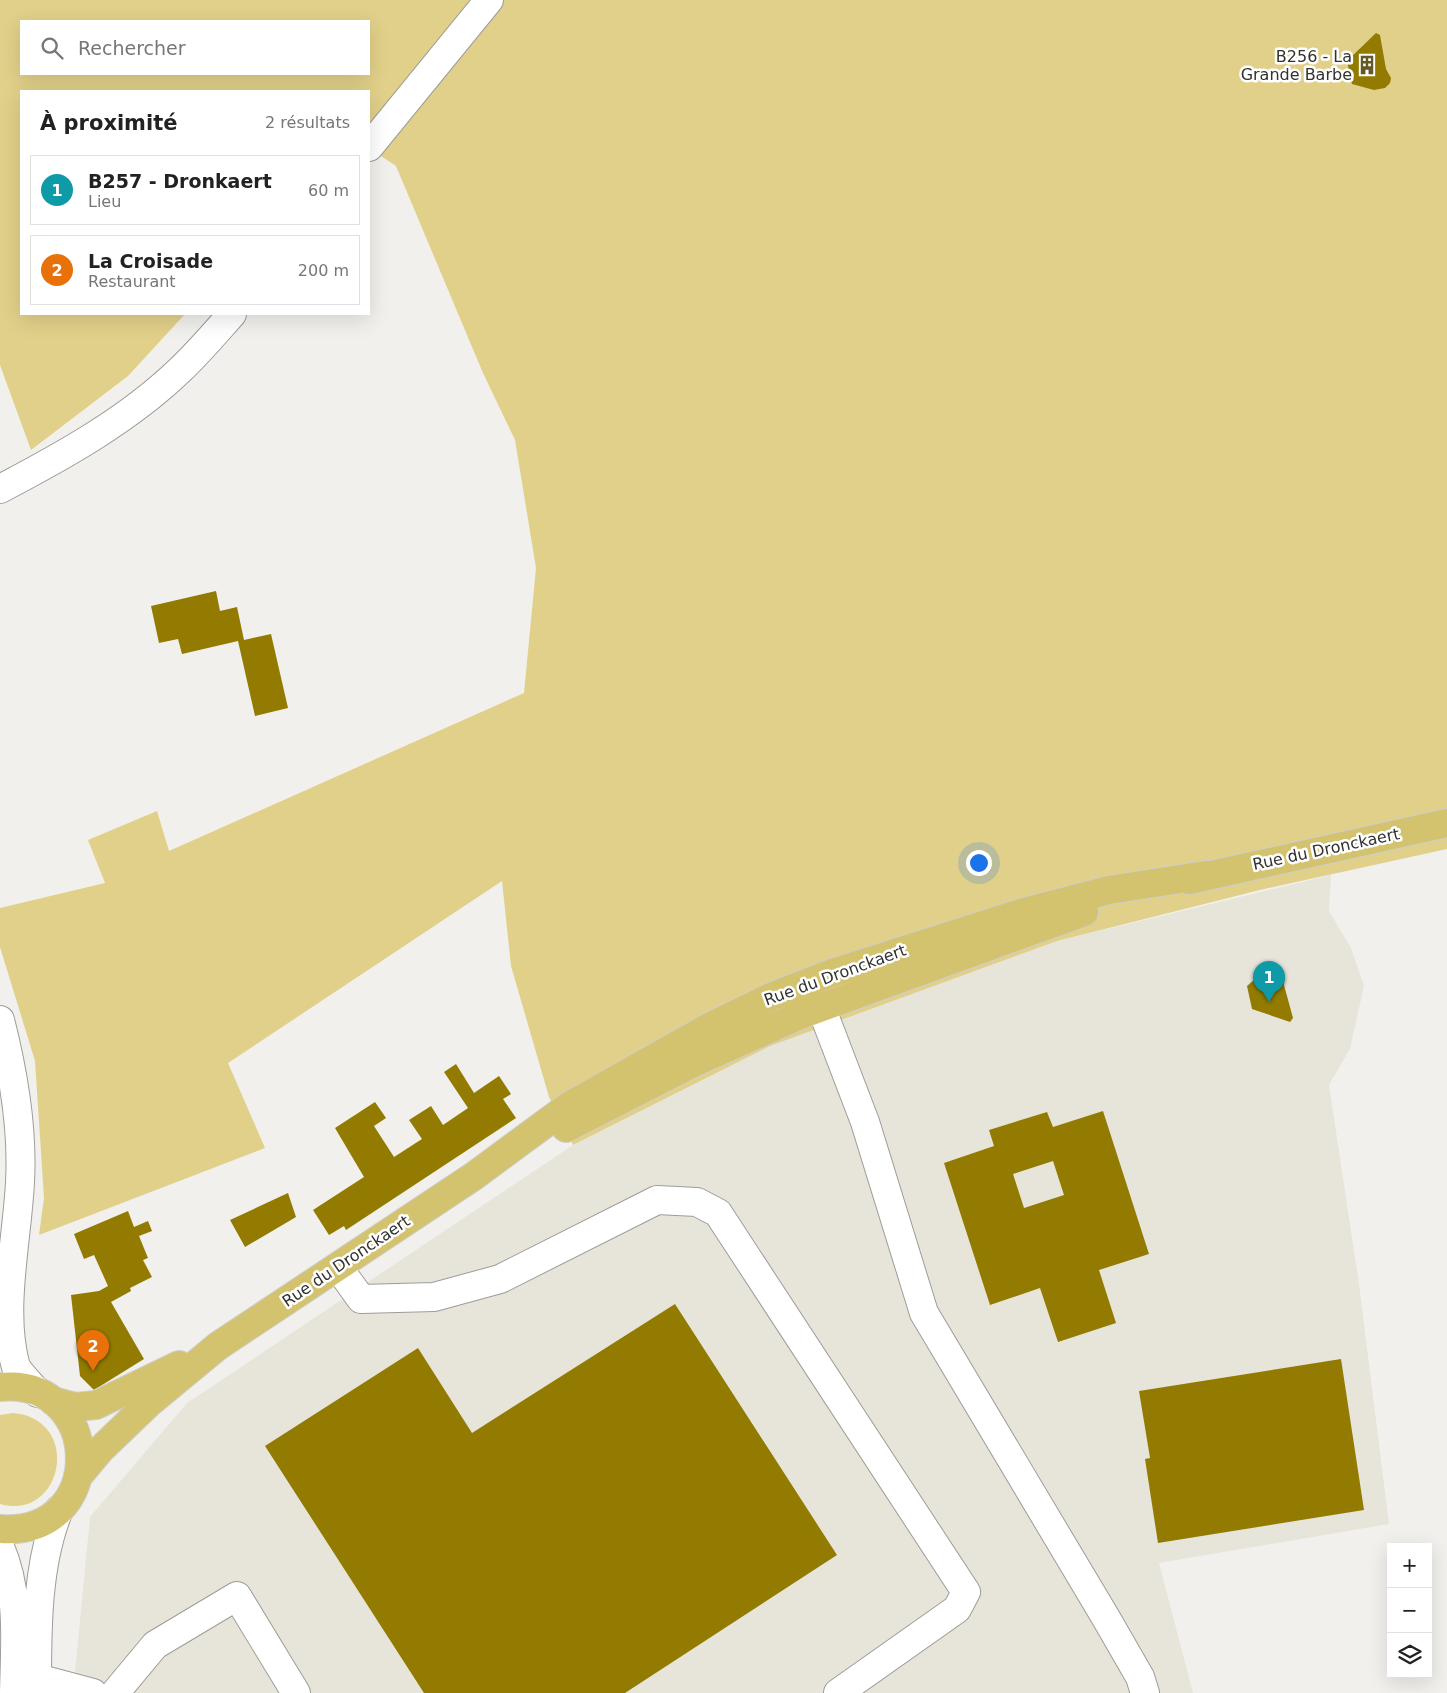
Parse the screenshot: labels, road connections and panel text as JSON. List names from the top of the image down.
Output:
{
  "streets": {
    "main road": ["Rue du Dronckaert"]
  },
  "places": {
    "building": ["B256 - La Grande Barbe"]
  },
  "page": {
    "search": "Rechercher",
    "heading": ["À proximité", "2 résultats"],
    "list": [
      {
        "mark": "1",
        "name": "B257 - Dronkaert",
        "note": "Lieu",
        "value": "60 m"
      },
      {
        "mark": "2",
        "name": "La Croisade",
        "note": "Restaurant",
        "value": "200 m"
      }
    ],
    "pins": ["1", "2"],
    "map_buttons": ["+", "−"]
  }
}
